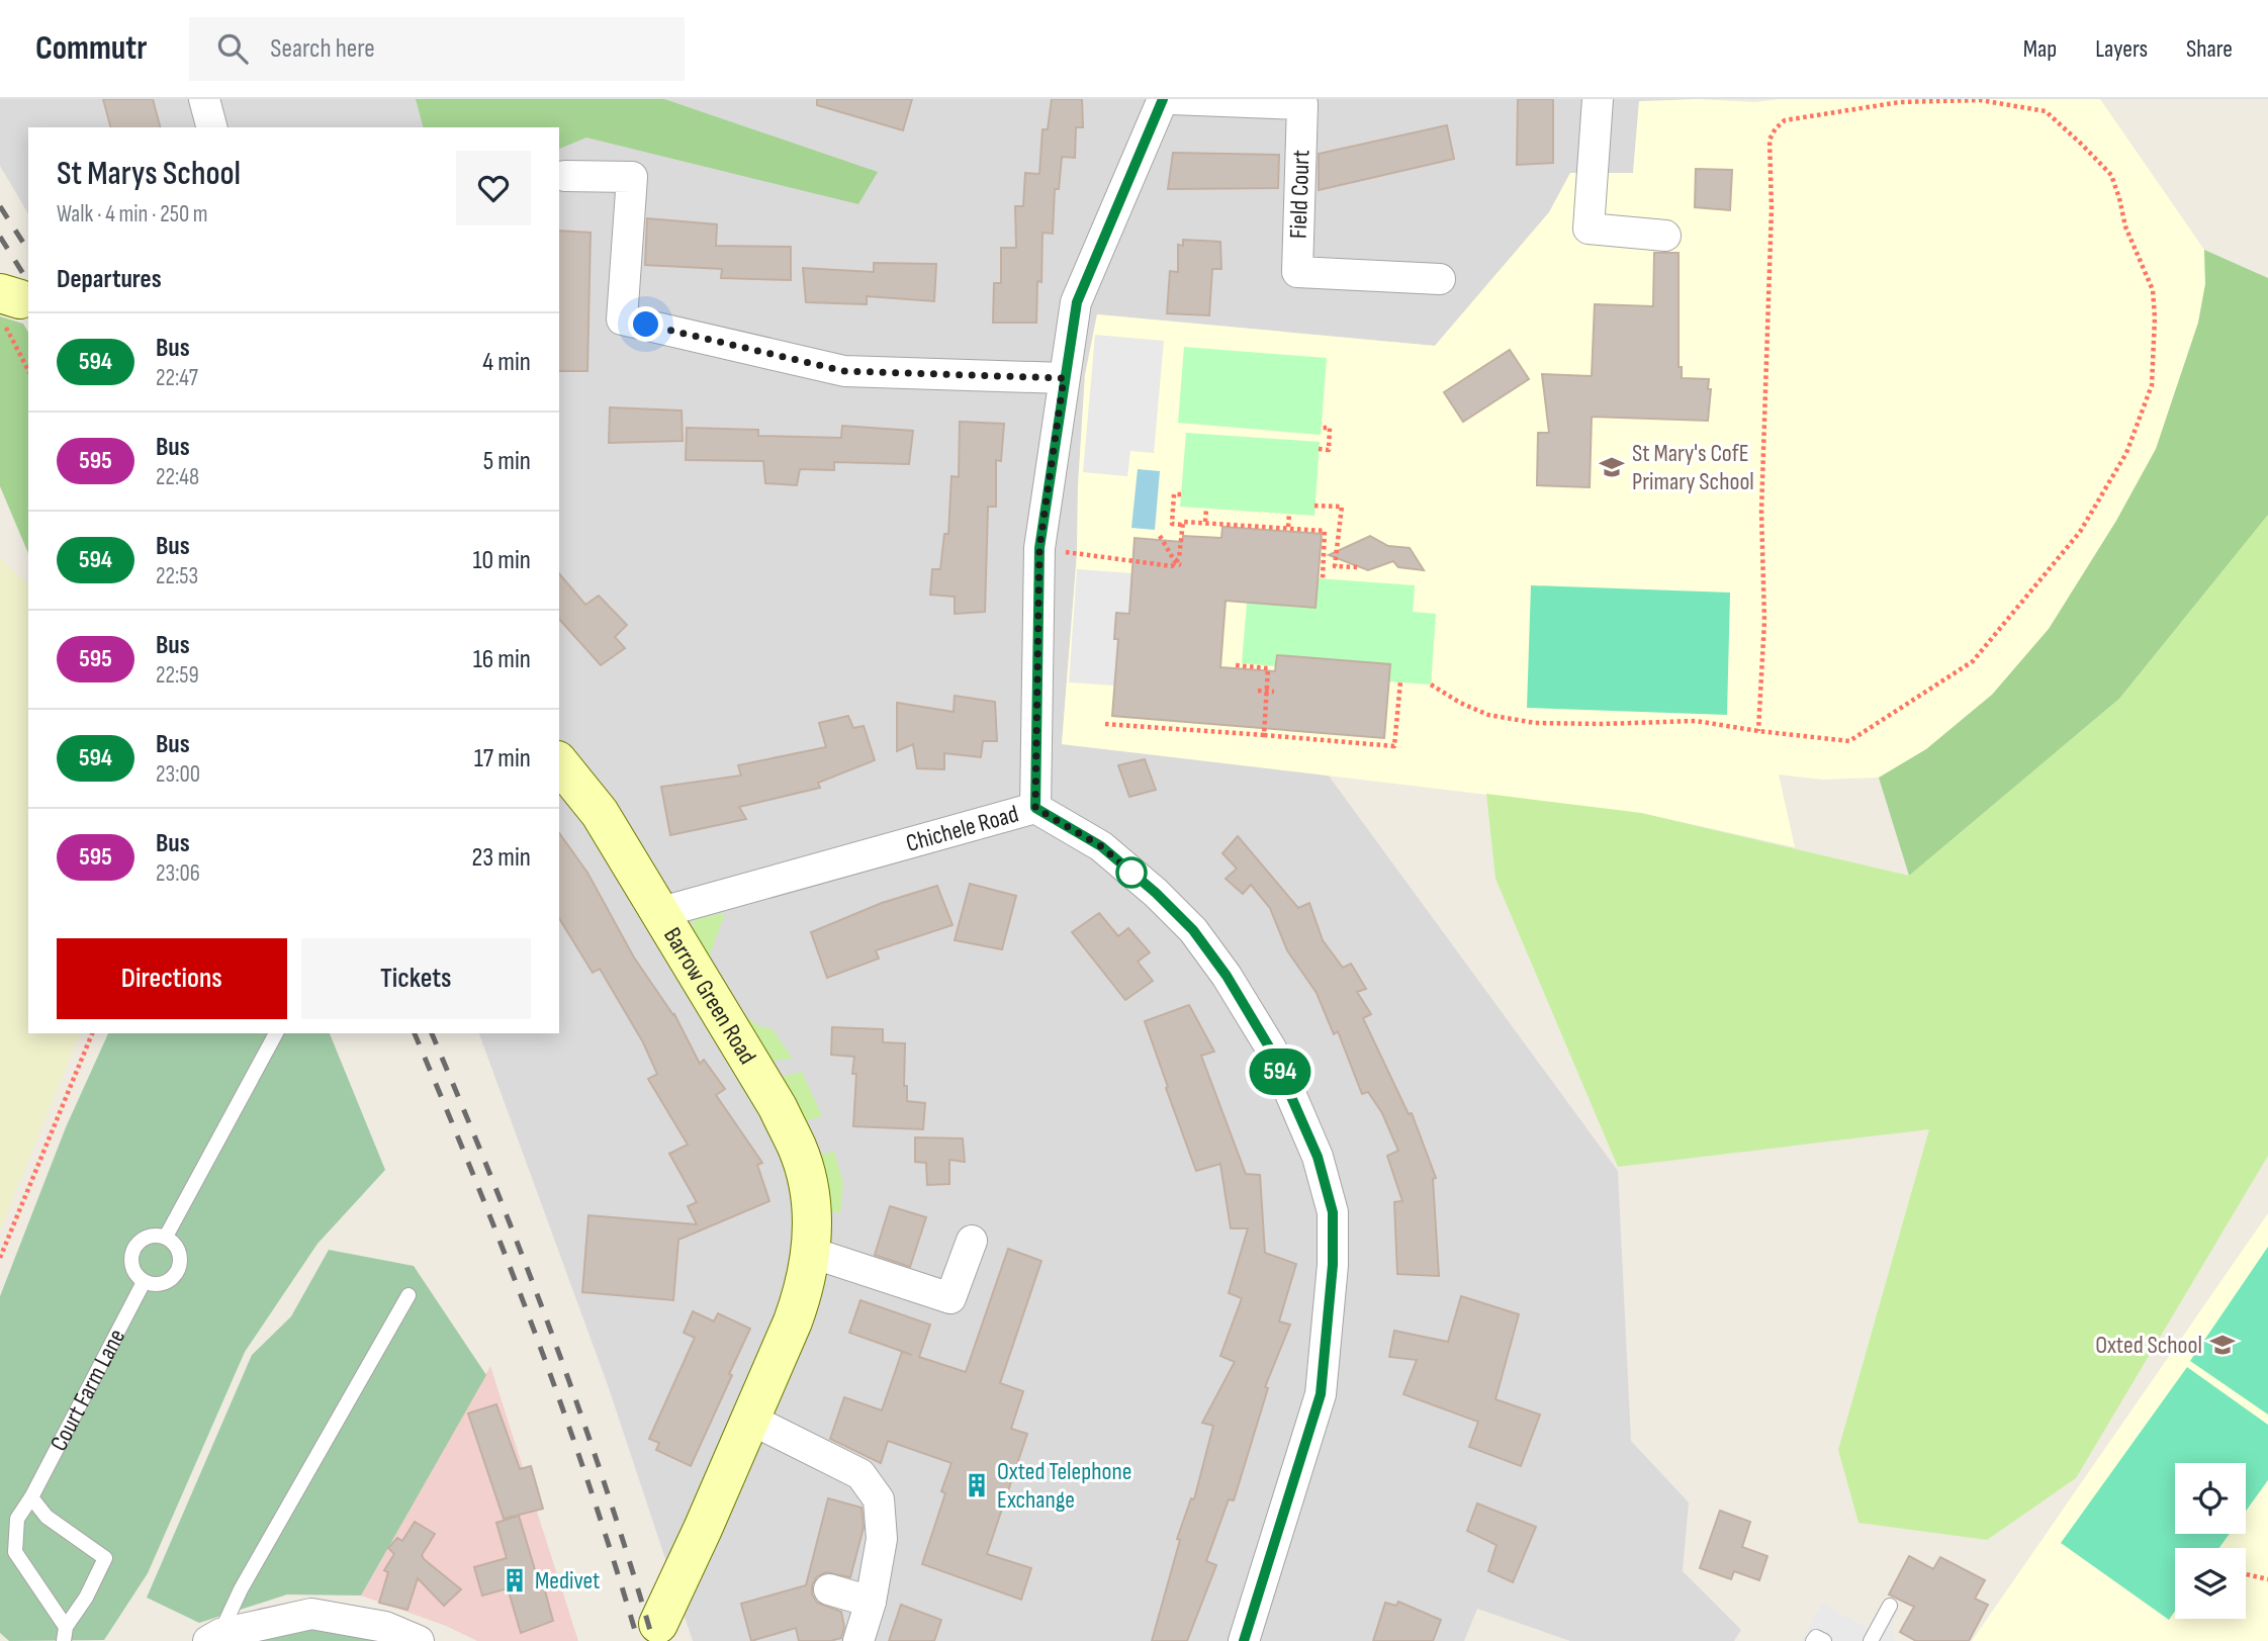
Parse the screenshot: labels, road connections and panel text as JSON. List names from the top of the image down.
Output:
{
  "streets": {
    "street": ["Field Court", "Chichele Road", "Barrow Green Road"],
    "lane": ["Court Farm Lane"]
  },
  "crossings": [
    ["Chichele Road", "Barrow Green Road"]
  ],
  "places": {
    "school or university": ["St Mary's CofE Primary School", "Oxted School"],
    "building": ["Oxted Telephone Exchange", "Medivet"]
  },
  "lines": ["bus line 594"],
  "page": {
    "header": "Commutr",
    "search": "Search here",
    "nav": ["Map", "Layers", "Share"],
    "on_map": "594",
    "heading": [
      ["St Marys School", "Walk · 4 min · 250 m"],
      "Departures"
    ],
    "list": [
      {
        "mark": "594",
        "name": "Bus",
        "note": "22:47",
        "value": "4 min"
      },
      {
        "mark": "595",
        "name": "Bus",
        "note": "22:48",
        "value": "5 min"
      },
      {
        "mark": "594",
        "name": "Bus",
        "note": "22:53",
        "value": "10 min"
      },
      {
        "mark": "595",
        "name": "Bus",
        "note": "22:59",
        "value": "16 min"
      },
      {
        "mark": "594",
        "name": "Bus",
        "note": "23:00",
        "value": "17 min"
      },
      {
        "mark": "595",
        "name": "Bus",
        "note": "23:06",
        "value": "23 min"
      }
    ],
    "buttons": ["Directions", "Tickets"]
  }
}
